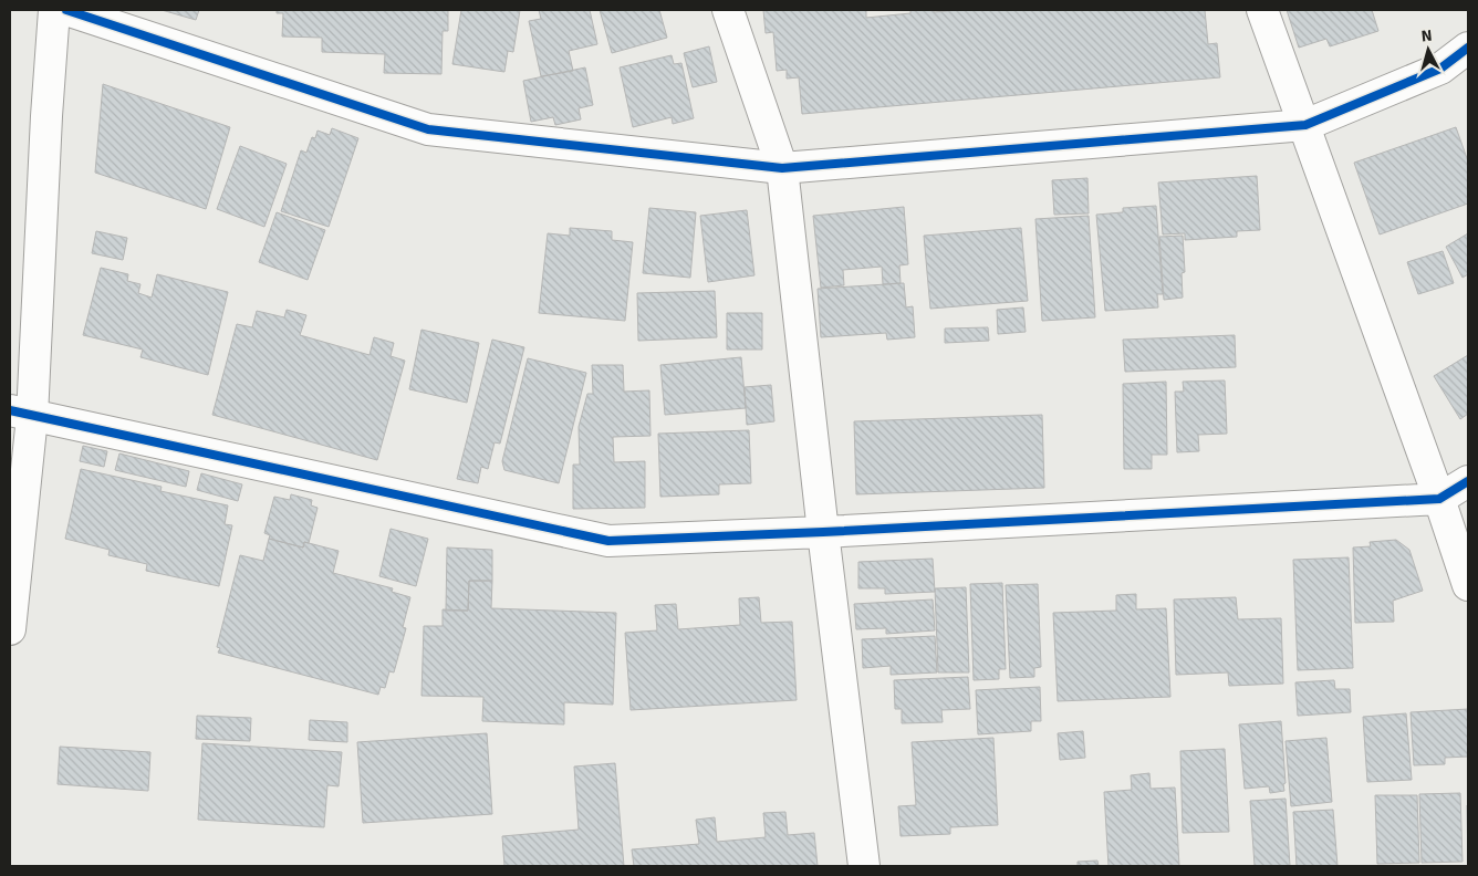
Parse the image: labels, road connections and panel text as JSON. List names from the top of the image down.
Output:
{
  "north": "top"
}
